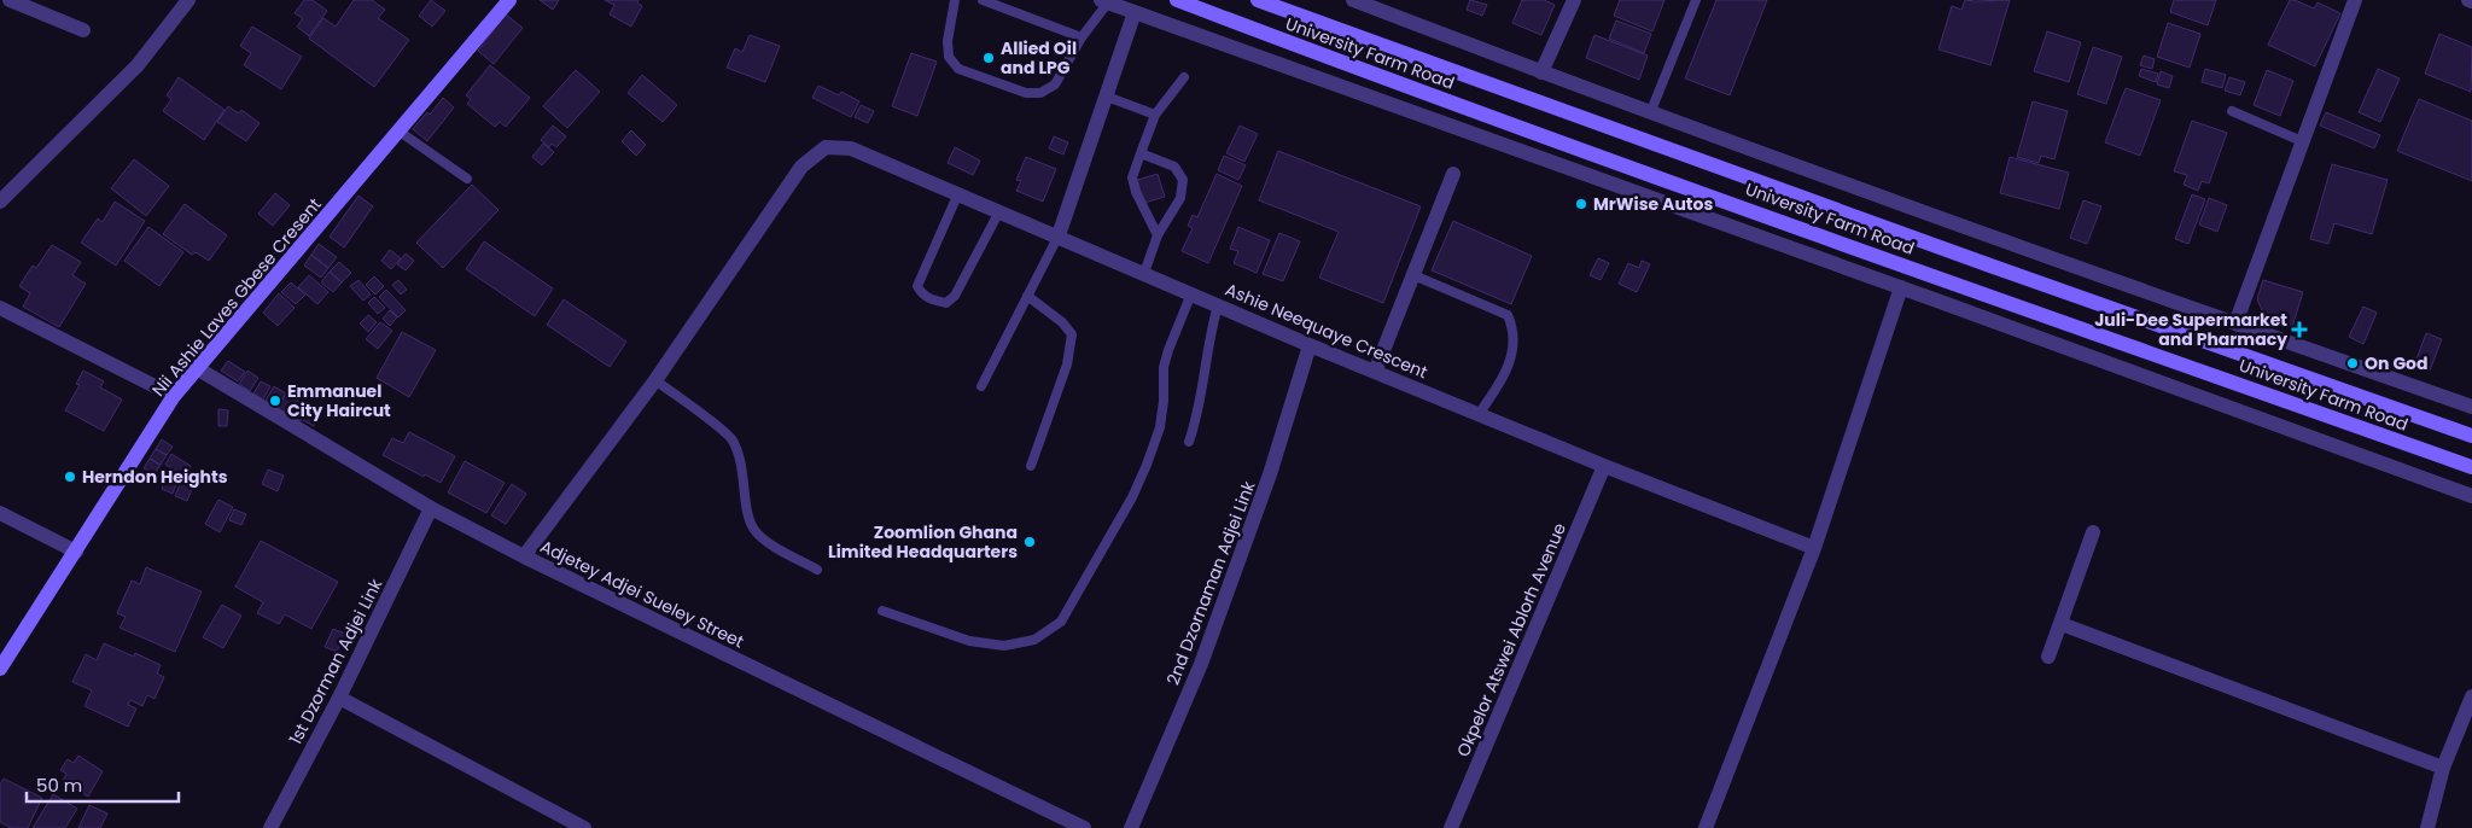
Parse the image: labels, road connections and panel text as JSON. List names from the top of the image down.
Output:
{
  "streets": {
    "street": [
      "University Farm Road",
      "Nii Ashie Laves Gbese Cresent",
      "Ashie Neequaye Crescent",
      "2nd Dzornaman Adjei Link",
      "Adjetey Adjei Sueley Street",
      "Okpelor Atswei Ablorh Avenue",
      "1st Dzorman Adjei Link"
    ]
  },
  "crossings": [
    ["Nii Ashie Laves Gbese Cresent", "Adjetey Adjei Sueley Street"],
    ["Ashie Neequaye Crescent", "2nd Dzornaman Adjei Link"],
    ["Ashie Neequaye Crescent", "Okpelor Atswei Ablorh Avenue"],
    ["Adjetey Adjei Sueley Street", "1st Dzorman Adjei Link"]
  ],
  "places": {
    "other": [
      "Allied Oil and LPG",
      "MrWise Autos",
      "On God",
      "Emmanuel City Haircut",
      "Herndon Heights",
      "Zoomlion Ghana Limited Headquarters"
    ],
    "health": ["Juli-Dee Supermarket and Pharmacy"]
  },
  "scale_bar": "50 m"
}
